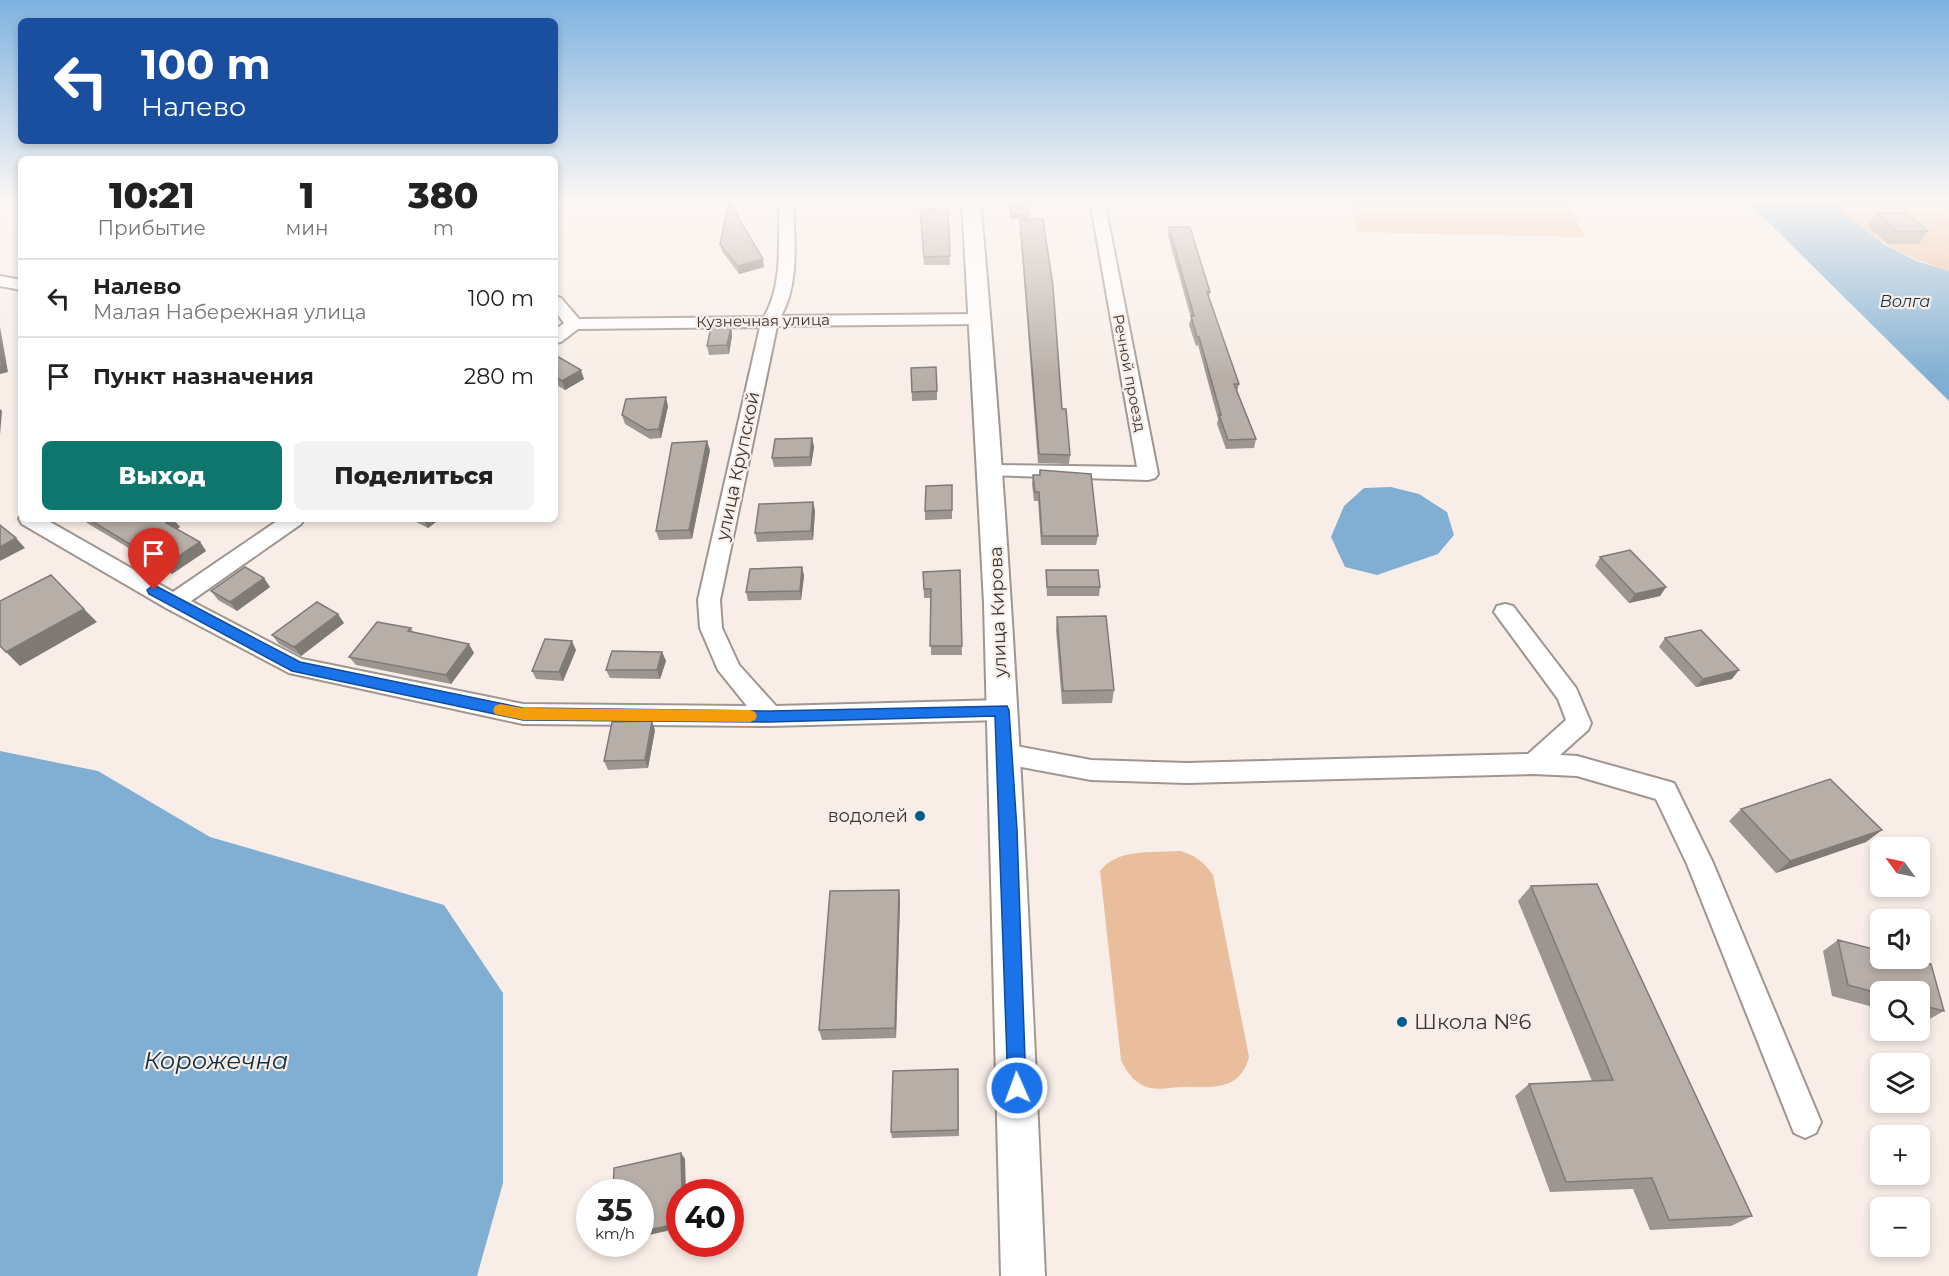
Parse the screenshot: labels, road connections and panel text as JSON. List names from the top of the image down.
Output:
{
  "streets": {
    "street": [
      "Кузнечная улица",
      "Речной проезд",
      "улица Крупской",
      "улица Кирова"
    ]
  },
  "crossings": [
    ["Кузнечная улица", "улица Крупской"],
    ["Кузнечная улица", "улица Кирова"],
    ["Речной проезд", "улица Кирова"]
  ],
  "water": ["Волга", "Корожечна"],
  "places": ["водолей", "Школа №6"],
  "north": "top left",
  "page": {
    "turn": ["100 m", "Налево"],
    "eta": [
      "10:21",
      "Прибытие",
      "1",
      "мин",
      "380",
      "m"
    ],
    "list": [
      {
        "name": "Налево",
        "note": "Малая Набережная улица",
        "value": "100 m"
      },
      {
        "name": "Пункт назначения",
        "value": "280 m"
      }
    ],
    "buttons": ["Выход", "Поделиться"],
    "map_buttons": ["+", "−"],
    "speed": "35 km/h",
    "limit": "40"
  }
}
